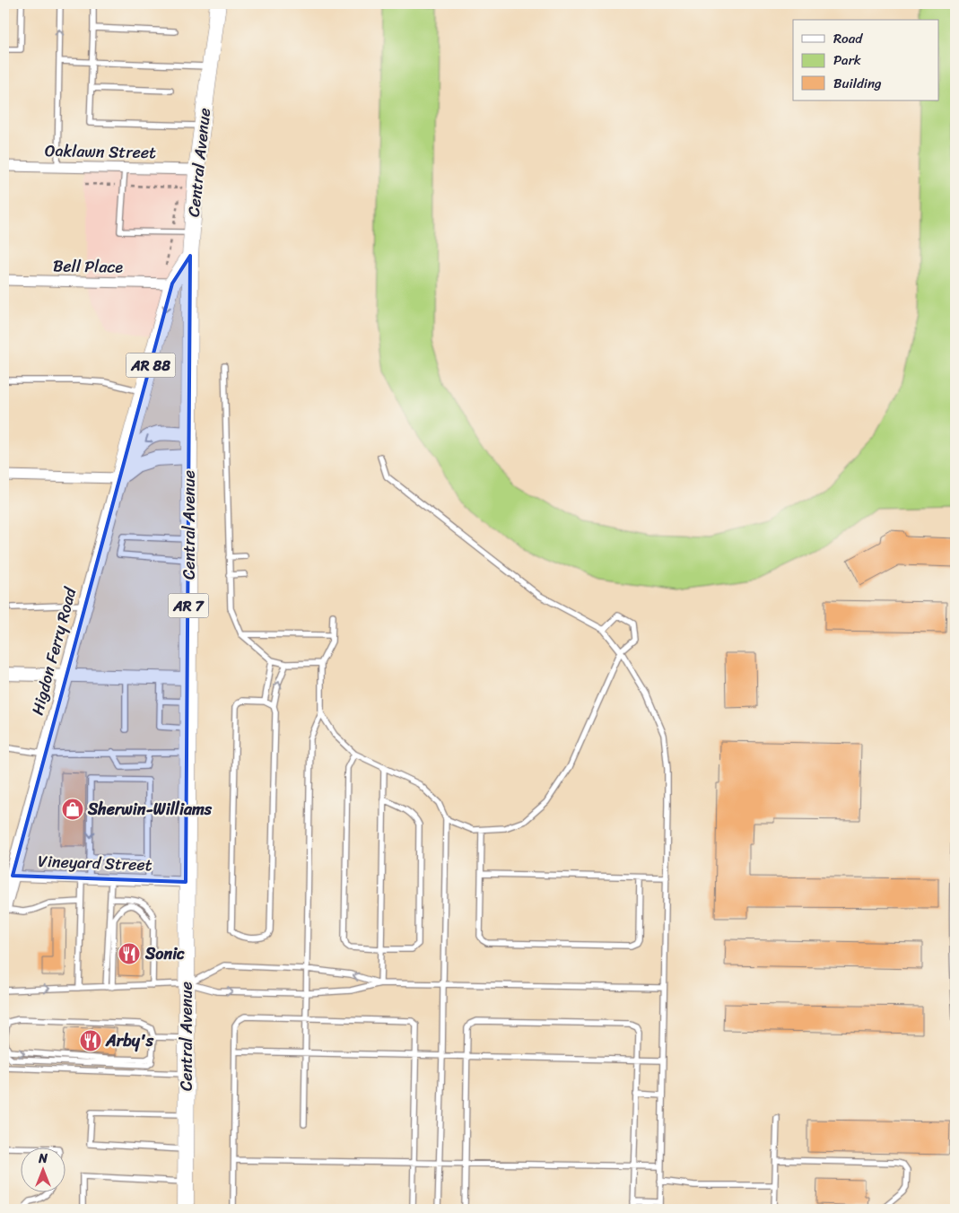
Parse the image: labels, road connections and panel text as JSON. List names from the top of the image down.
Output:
{
  "streets": {
    "main road": [
      "Central Avenue",
      "AR 88",
      "AR 7",
      "Higdon Ferry Road"
    ],
    "street": ["Oaklawn Street", "Bell Place", "Vineyard Street"]
  },
  "crossings": [
    ["Oaklawn Street", "Central Avenue"],
    ["Central Avenue", "AR 88"],
    ["Central Avenue", "Higdon Ferry Road"],
    ["Central Avenue", "Vineyard Street"],
    ["Bell Place", "AR 88"],
    ["AR 88", "Higdon Ferry Road"],
    ["Higdon Ferry Road", "Vineyard Street"]
  ],
  "places": {
    "shop": ["Sherwin-Williams"],
    "restaurant": ["Sonic", "Arby's"]
  },
  "legend": ["Road", "Park", "Building"],
  "north": "top"
}
